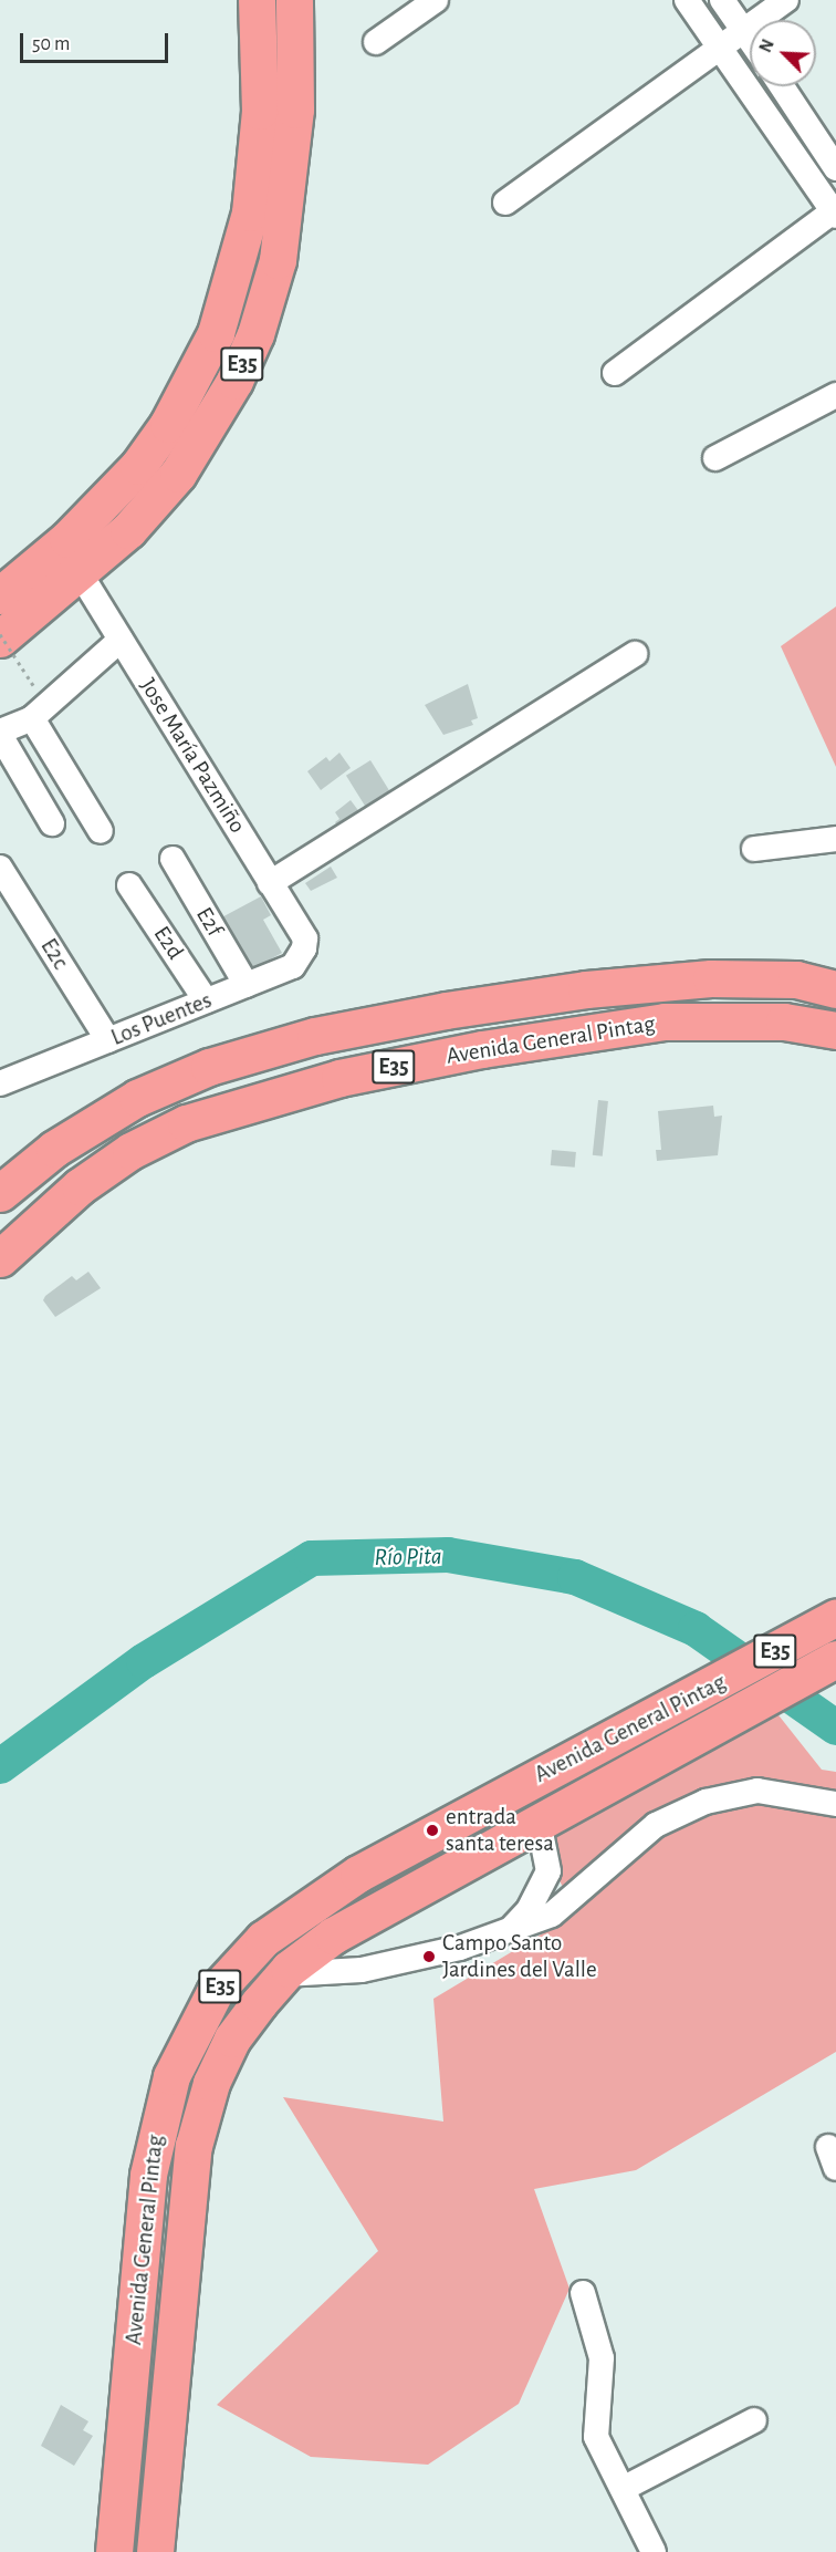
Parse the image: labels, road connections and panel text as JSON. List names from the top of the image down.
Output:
{
  "streets": {
    "highway": ["E35", "Avenida General Pintag"],
    "street": [
      "Jose María Pazmiño",
      "E2f",
      "E2d",
      "E2c",
      "Los Puentes"
    ]
  },
  "crossings": [
    ["E35", "Jose María Pazmiño"],
    ["Jose María Pazmiño", "Los Puentes"],
    ["E2f", "Los Puentes"],
    ["E2d", "Los Puentes"],
    ["E2c", "Los Puentes"]
  ],
  "water": ["Río Pita"],
  "places": ["entrada santa teresa", "Campo Santo Jardines del Valle"],
  "scale_bar": "50 m",
  "north": "top left"
}
